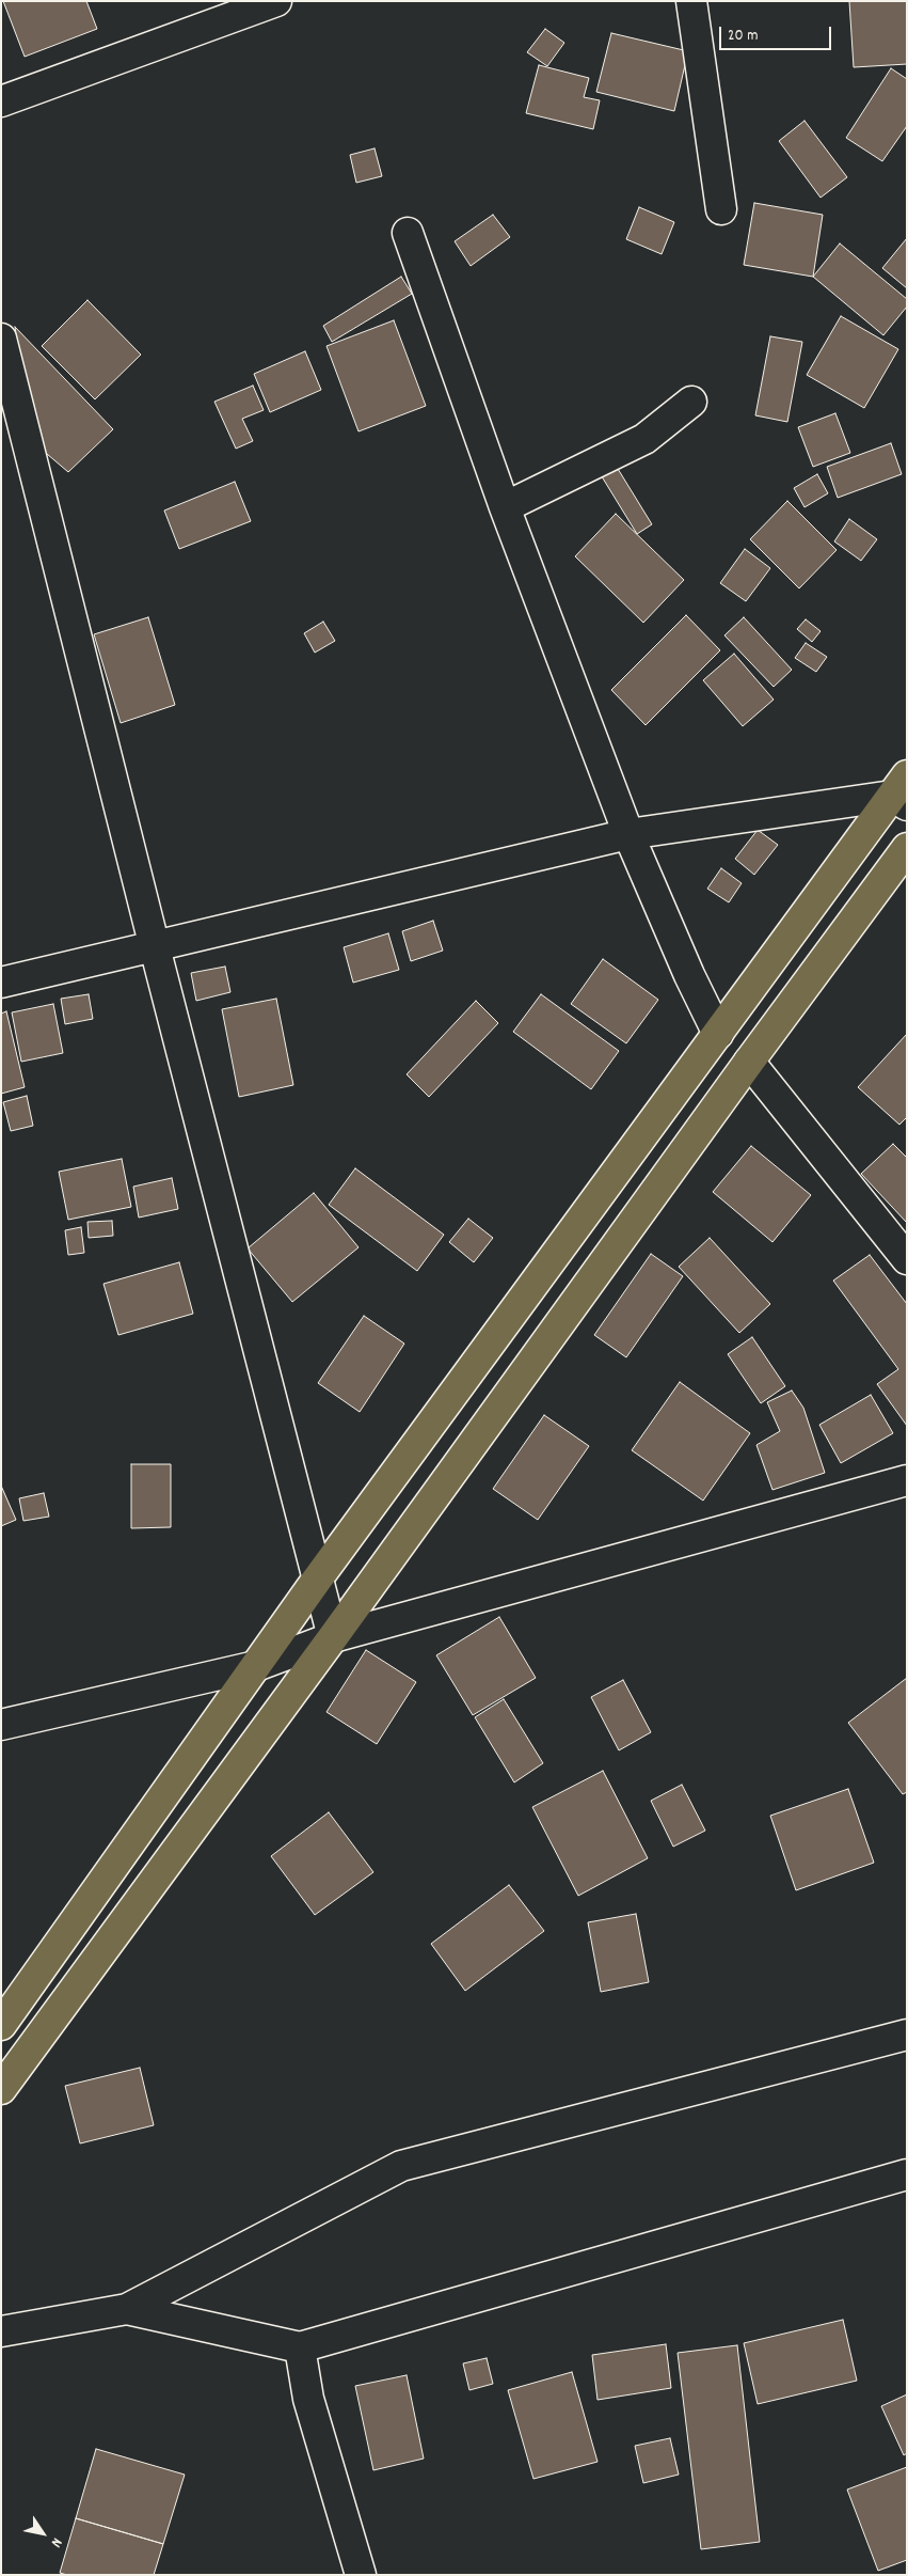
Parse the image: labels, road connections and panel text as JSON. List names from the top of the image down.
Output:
{
  "scale_bar": "20 m",
  "north": "bottom right"
}
